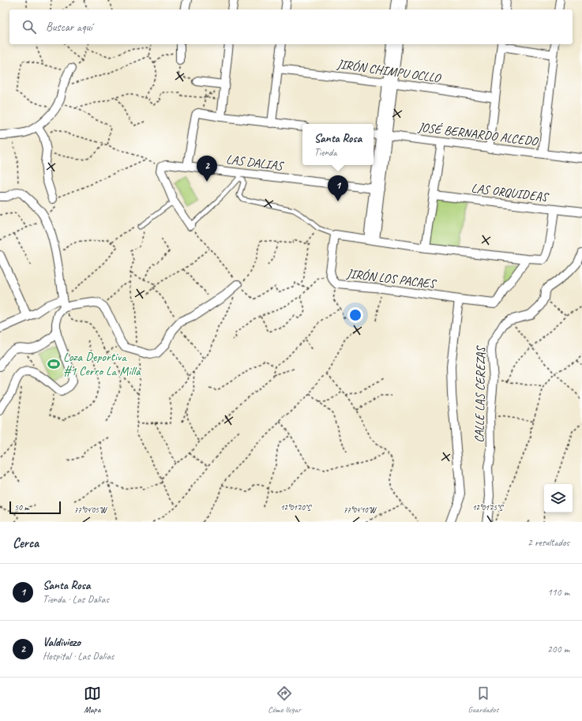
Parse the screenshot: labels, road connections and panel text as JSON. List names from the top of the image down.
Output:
{
  "streets": {
    "street": [
      "JIRÓN CHIMPU OCLLO",
      "JOSÉ BERNARDO ALCEDO",
      "LAS DALIAS",
      "LAS ORQUIDEAS",
      "JIRÓN LOS PACAES",
      "CALLE LAS CEREZAS"
    ]
  },
  "places": {
    "sports": ["Loza Deportiva #1 Cerro La Milla"]
  },
  "scale_bar": "50 m",
  "page": {
    "search": "Buscar aquí",
    "popup": ["Santa Rosa", "Tienda"],
    "pins": ["2", "1"],
    "scale": "50 m",
    "heading": ["Cerca", "2 resultados"],
    "list": [
      {
        "mark": "1",
        "name": "Santa Rosa",
        "note": "Tienda · Las Dalias",
        "value": "110 m"
      },
      {
        "mark": "2",
        "name": "Valdiviezo",
        "note": "Hospital · Las Dalias",
        "value": "200 m"
      }
    ],
    "nav": ["Mapa", "Cómo llegar", "Guardados"]
  },
  "coordinates": [
    "12°01'20\"S",
    "12°01'25\"S",
    "77°04'05\"W",
    "77°04'10\"W"
  ]
}
